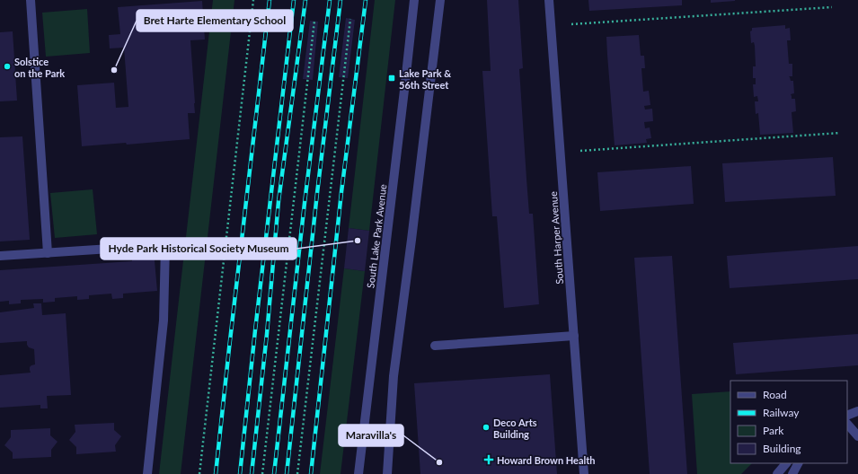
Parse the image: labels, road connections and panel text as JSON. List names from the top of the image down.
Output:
{
  "streets": {
    "street": ["South Lake Park Avenue", "South Harper Avenue"]
  },
  "places": {
    "other": [
      "Solstice on the Park",
      "Bret Harte Elementary School",
      "Hyde Park Historical Society Museum",
      "Deco Arts Building",
      "Maravilla's"
    ],
    "transit": ["Lake Park & 56th Street"],
    "health": ["Howard Brown Health"]
  },
  "legend": [
    "Road",
    "Railway",
    "Park",
    "Building"
  ]
}
